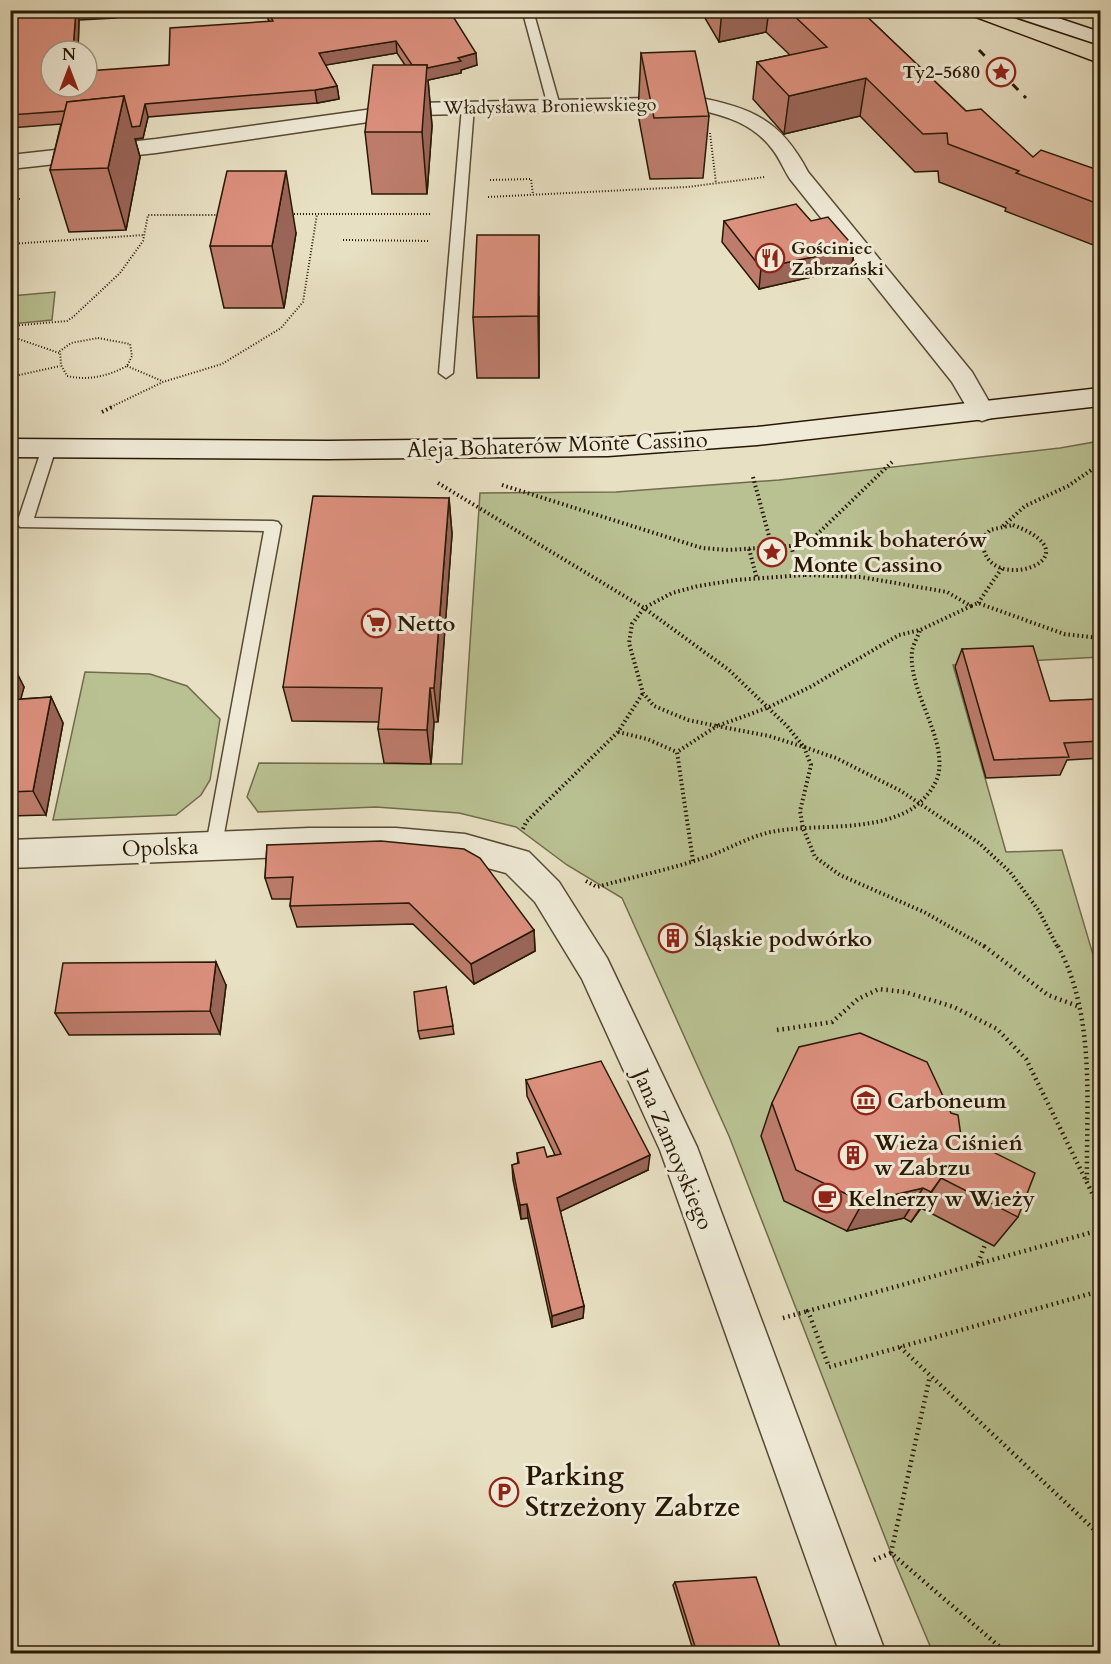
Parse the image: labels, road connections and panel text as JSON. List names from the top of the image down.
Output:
{
  "streets": {
    "street": [
      "Władysława Broniewskiego",
      "Aleja Bohaterów Monte Cassino",
      "Opolska",
      "Jana Zamoyskiego"
    ]
  },
  "crossings": [
    ["Władysława Broniewskiego", "Aleja Bohaterów Monte Cassino"],
    ["Opolska", "Jana Zamoyskiego"]
  ],
  "places": {
    "place": ["Ty2-5680", "Pomnik bohaterów Monte Cassino"],
    "restaurant": ["Gościniec Zabrzański"],
    "supermarket": ["Netto"],
    "building": ["Śląskie podwórko", "Wieża Ciśnień w Zabrzu"],
    "museum": ["Carboneum"],
    "cafe": ["Kelnerzy w Wieży"],
    "parking": ["Parking Strzeżony Zabrze"]
  },
  "north": "top"
}
